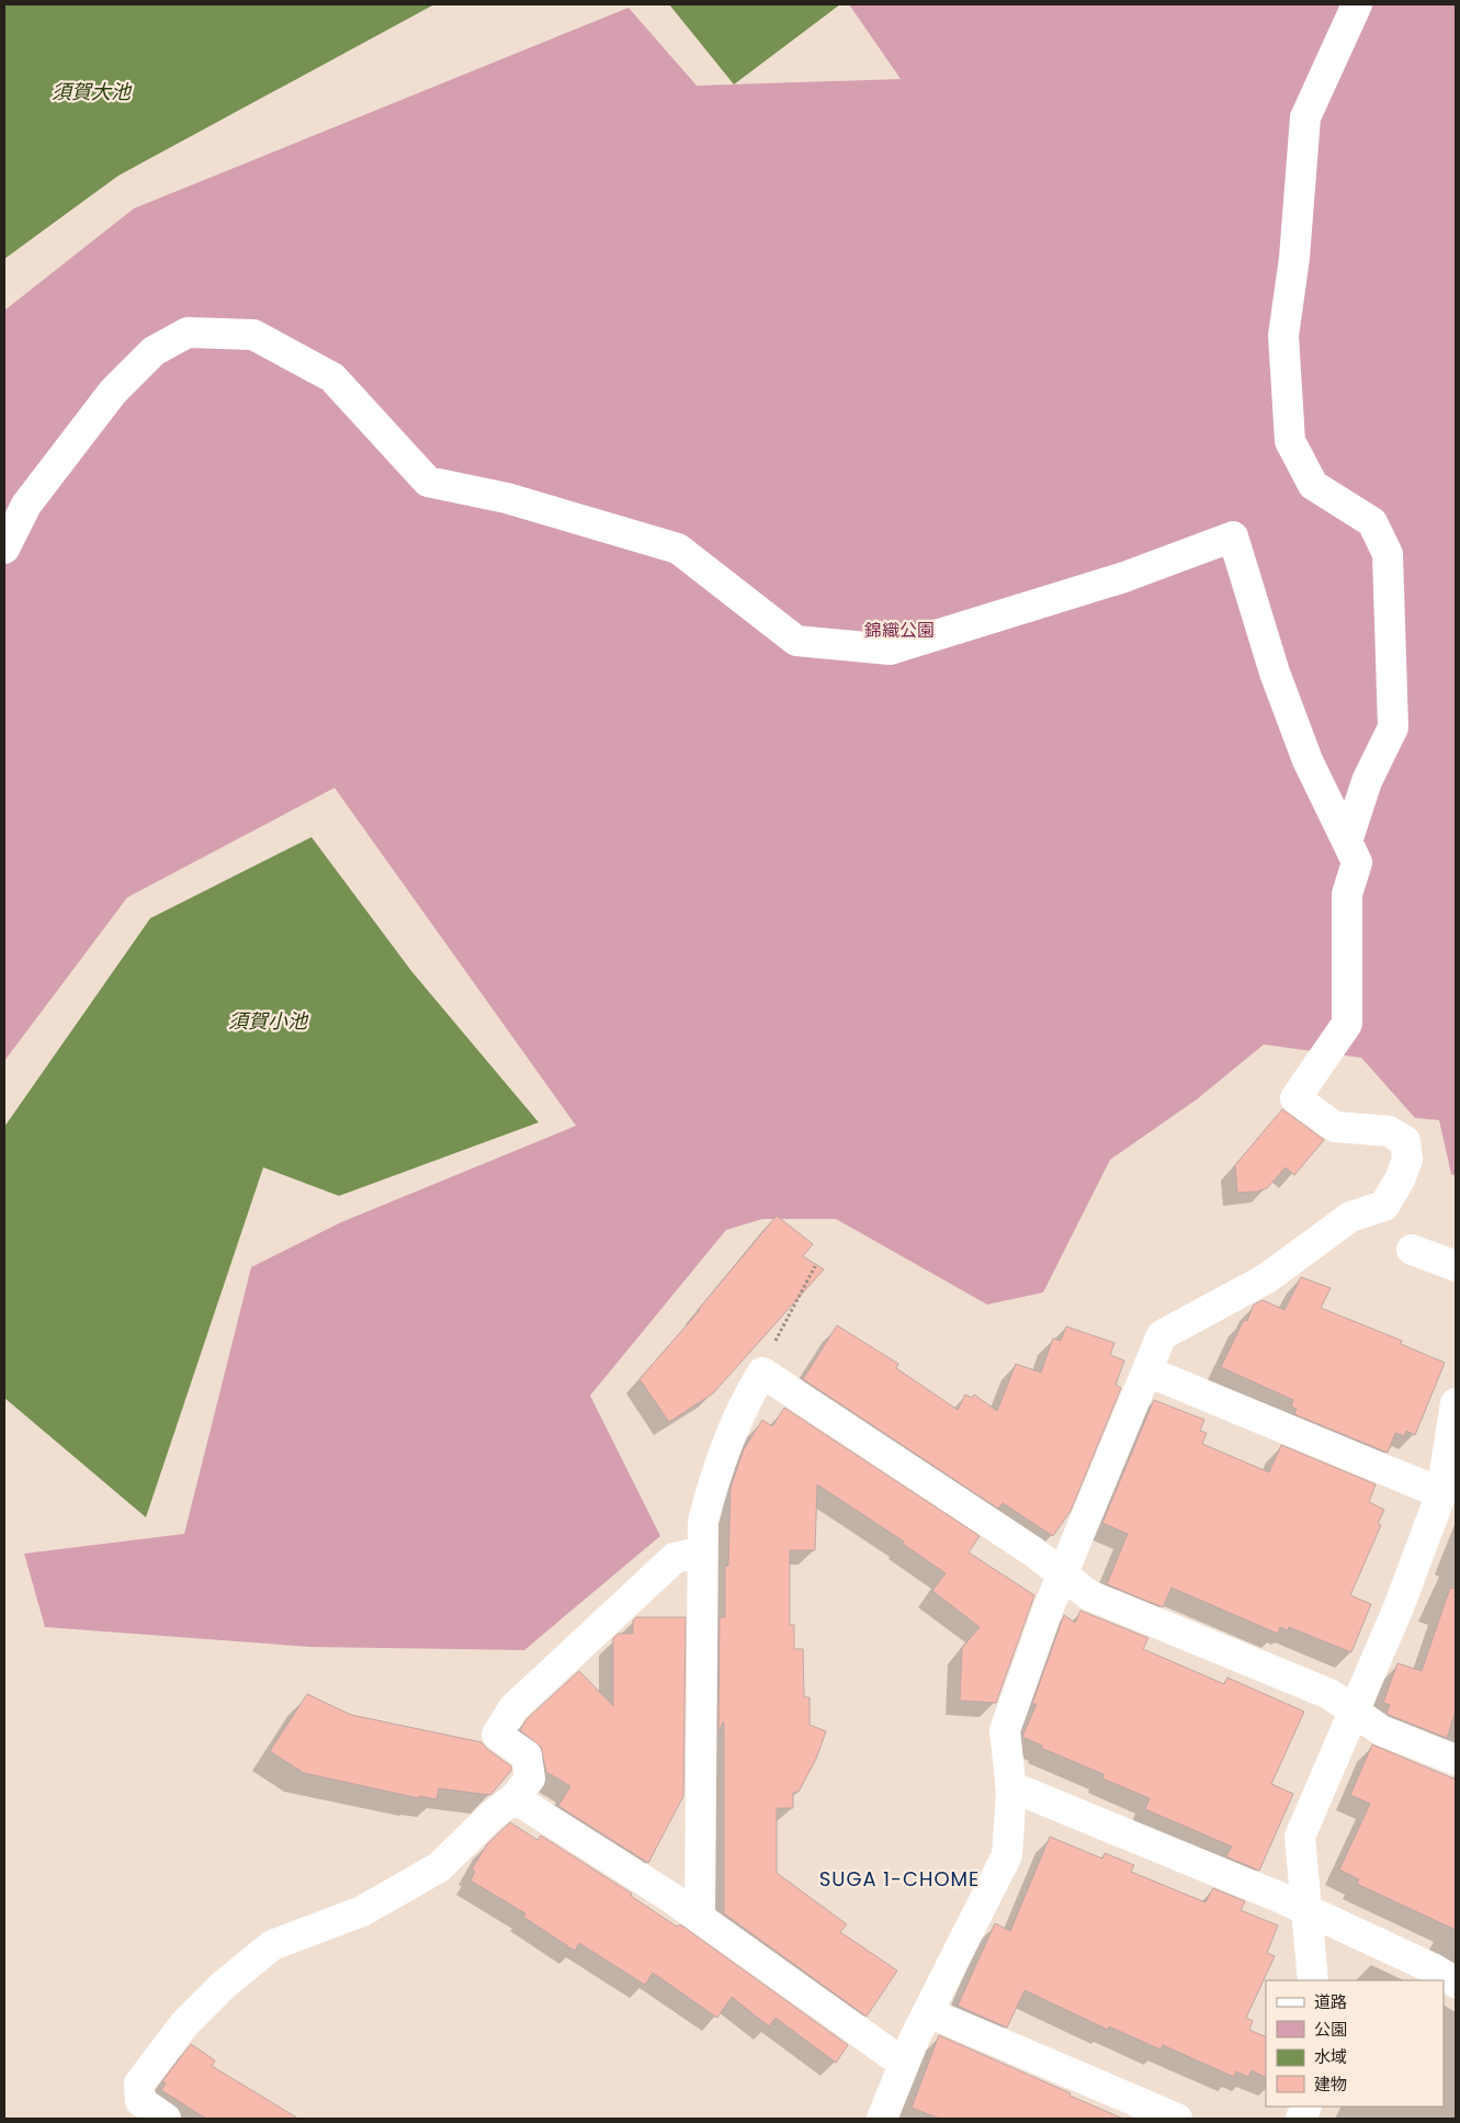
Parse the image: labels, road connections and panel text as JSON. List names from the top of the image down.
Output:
{
  "districts": ["SUGA 1-CHOME"],
  "water": ["須賀大池", "須賀小池"],
  "parks": ["錦織公園"],
  "legend": [
    "道路",
    "公園",
    "水域",
    "建物"
  ]
}
